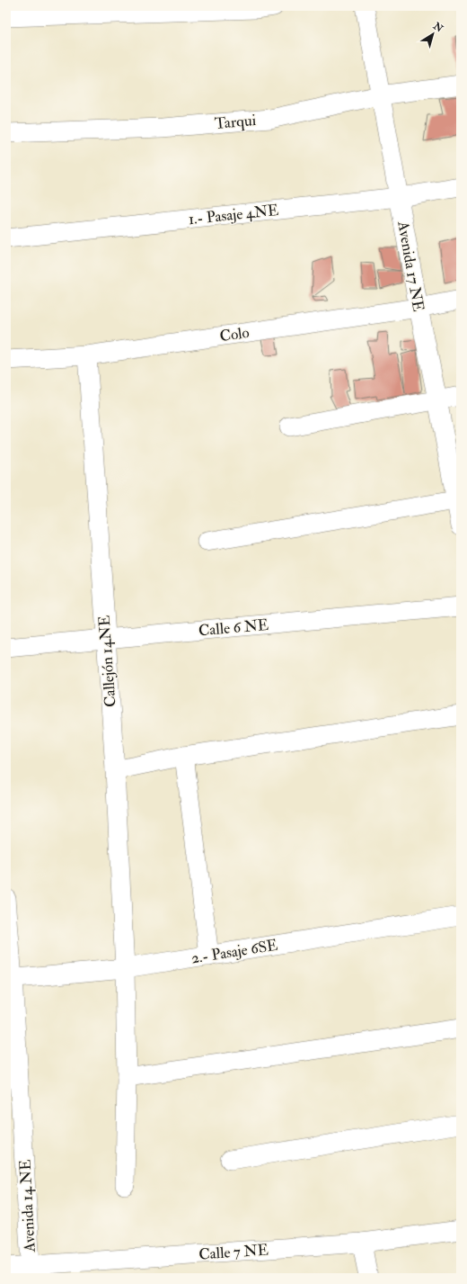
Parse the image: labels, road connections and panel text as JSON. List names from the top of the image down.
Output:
{
  "streets": {
    "street": [
      "Tarqui",
      "1.- Pasaje 4NE",
      "Avenida 17 NE",
      "Colo",
      "Calle 6 NE",
      "Callejón 14NE",
      "2.- Pasaje 6SE",
      "Avenida 14 NE",
      "Calle 7 NE"
    ]
  },
  "crossings": [
    ["Tarqui", "Avenida 17 NE"],
    ["1.- Pasaje 4NE", "Avenida 17 NE"],
    ["Avenida 17 NE", "Colo"],
    ["Colo", "Callejón 14NE"],
    ["Calle 6 NE", "Callejón 14NE"],
    ["Callejón 14NE", "2.- Pasaje 6SE"],
    ["2.- Pasaje 6SE", "Avenida 14 NE"],
    ["Avenida 14 NE", "Calle 7 NE"]
  ],
  "north": "top right"
}
